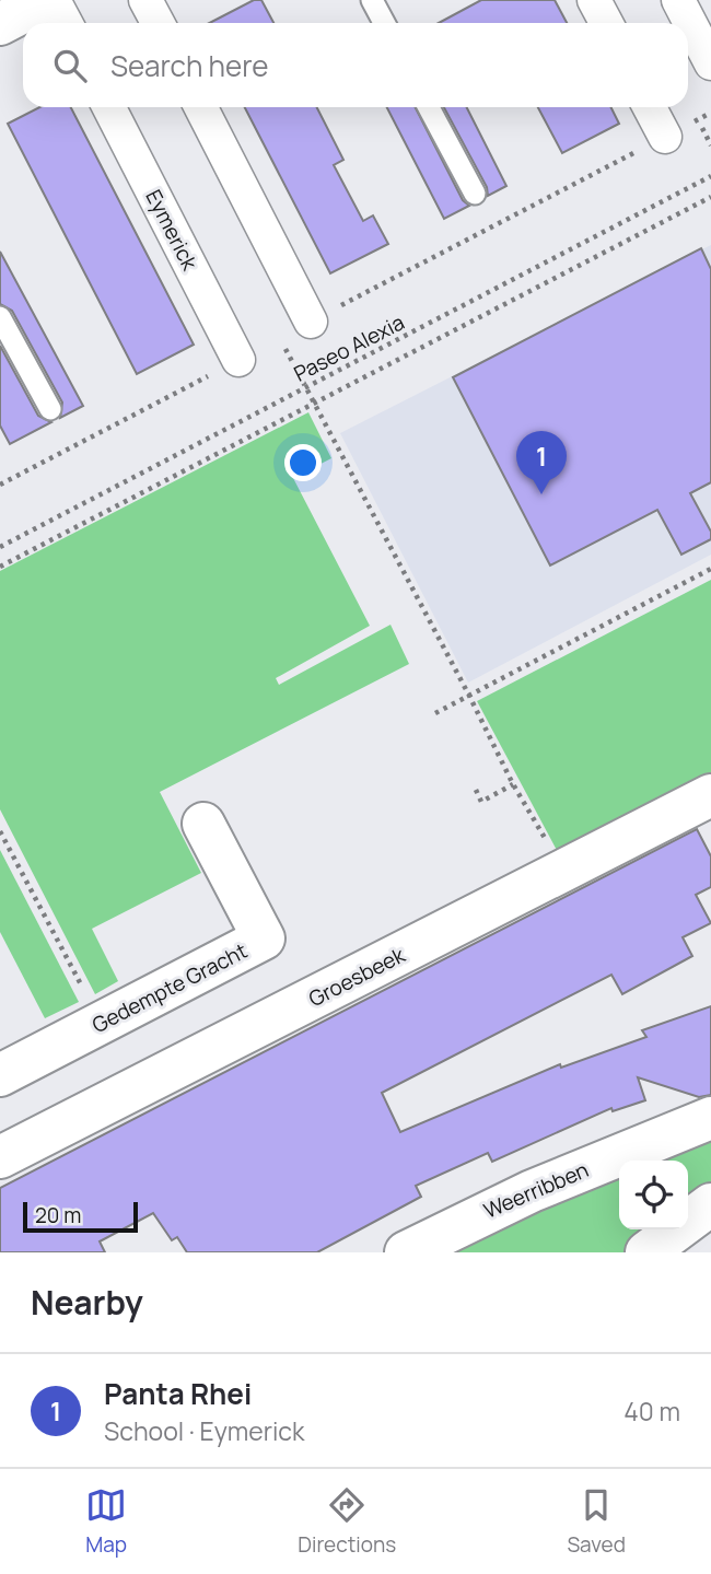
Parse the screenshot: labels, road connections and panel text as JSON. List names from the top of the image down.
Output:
{
  "streets": {
    "street": [
      "Eymerick",
      "Groesbeek",
      "Gedempte Gracht",
      "Weerribben"
    ],
    "path": ["Paseo Alexia"]
  },
  "scale_bar": "20 m",
  "page": {
    "search": "Search here",
    "pins": "1",
    "scale": "20 m",
    "heading": "Nearby",
    "list": [
      {
        "mark": "1",
        "name": "Panta Rhei",
        "note": "School · Eymerick",
        "value": "40 m"
      }
    ],
    "nav": ["Map", "Directions", "Saved"]
  }
}
